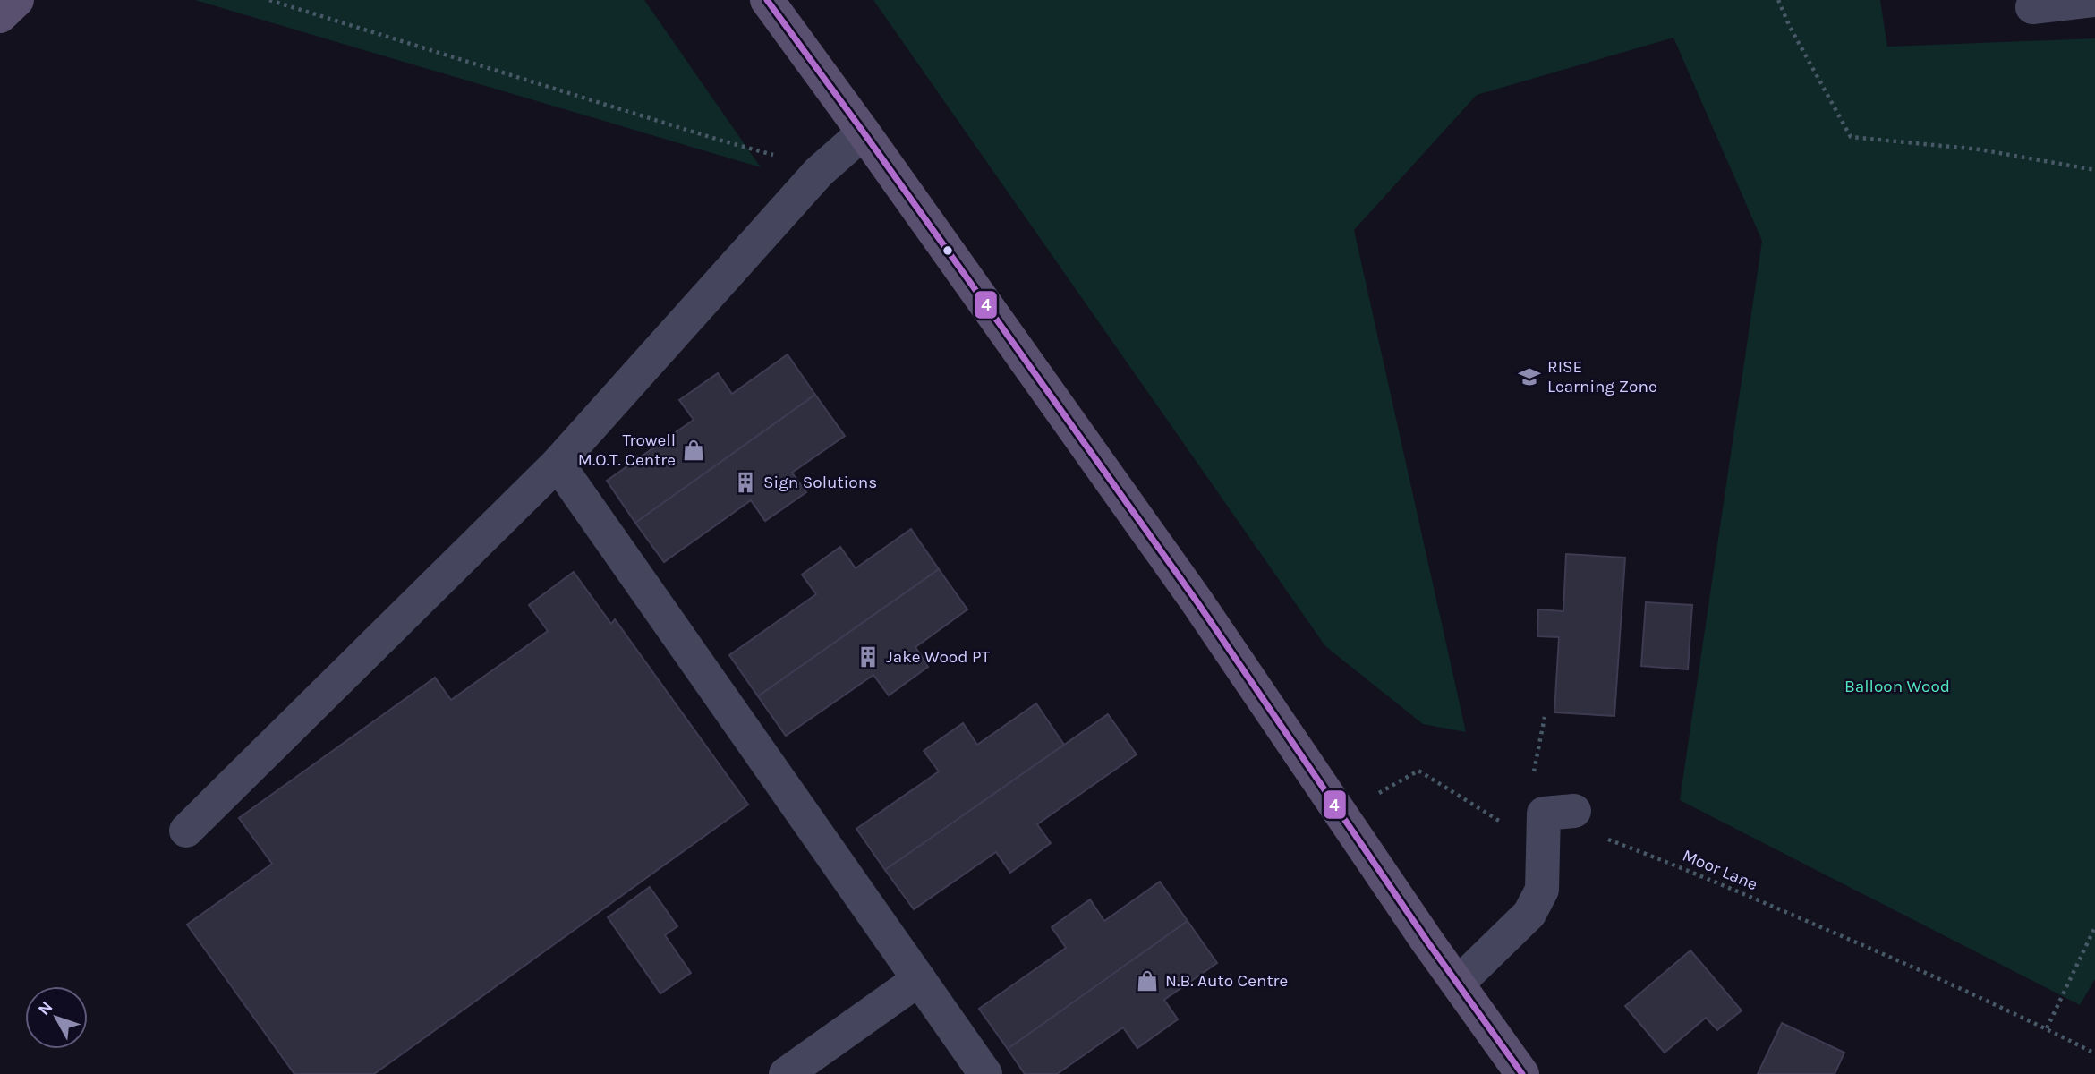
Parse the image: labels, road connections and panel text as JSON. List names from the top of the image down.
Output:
{
  "streets": {
    "path": ["Moor Lane"]
  },
  "parks": ["Balloon Wood"],
  "places": {
    "school or university": ["RISE Learning Zone"],
    "shop": ["Trowell M.O.T. Centre", "N.B. Auto Centre"],
    "building": ["Sign Solutions", "Jake Wood PT"]
  },
  "lines": ["transit line 4"],
  "north": "top left"
}
